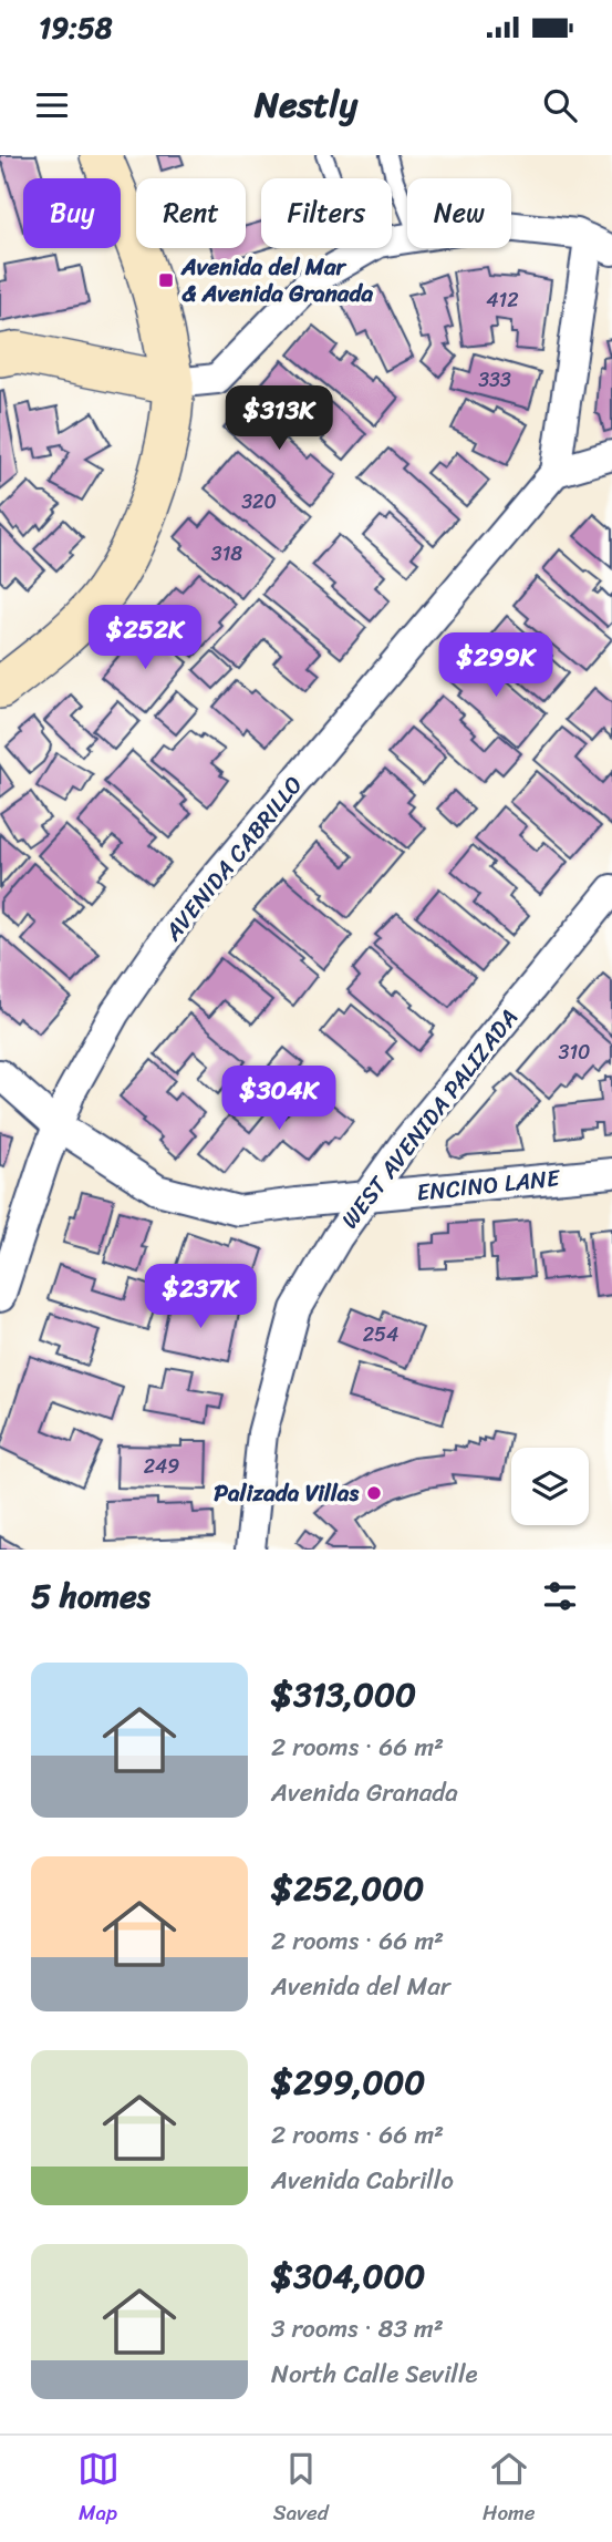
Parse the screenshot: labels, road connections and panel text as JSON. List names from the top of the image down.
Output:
{
  "streets": {
    "street": ["AVENIDA CABRILLO", "WEST AVENIDA PALIZADA", "ENCINO LANE"]
  },
  "crossings": [
    ["AVENIDA CABRILLO", "ENCINO LANE"],
    ["WEST AVENIDA PALIZADA", "ENCINO LANE"]
  ],
  "places": {
    "transit": ["Avenida del Mar & Avenida Granada"],
    "other": ["Palizada Villas"]
  },
  "house_numbers": [
    "412",
    "333",
    "320",
    "318",
    "310",
    "254",
    "249"
  ],
  "page": {
    "status": "19:58",
    "header": "Nestly",
    "chip": [
      "Buy",
      "Rent",
      "Filters",
      "New"
    ],
    "price": [
      "$313K",
      "$252K",
      "$299K",
      "$304K",
      "$237K"
    ],
    "heading": "5 homes",
    "list": [
      {
        "name": "$313,000",
        "note": "2 rooms · 66 m² · Avenida Granada"
      },
      {
        "name": "$252,000",
        "note": "2 rooms · 66 m² · Avenida del Mar"
      },
      {
        "name": "$299,000",
        "note": "2 rooms · 66 m² · Avenida Cabrillo"
      },
      {
        "name": "$304,000",
        "note": "3 rooms · 83 m² · North Calle Seville"
      }
    ],
    "tabs": ["Map", "Saved", "Home"]
  }
}
